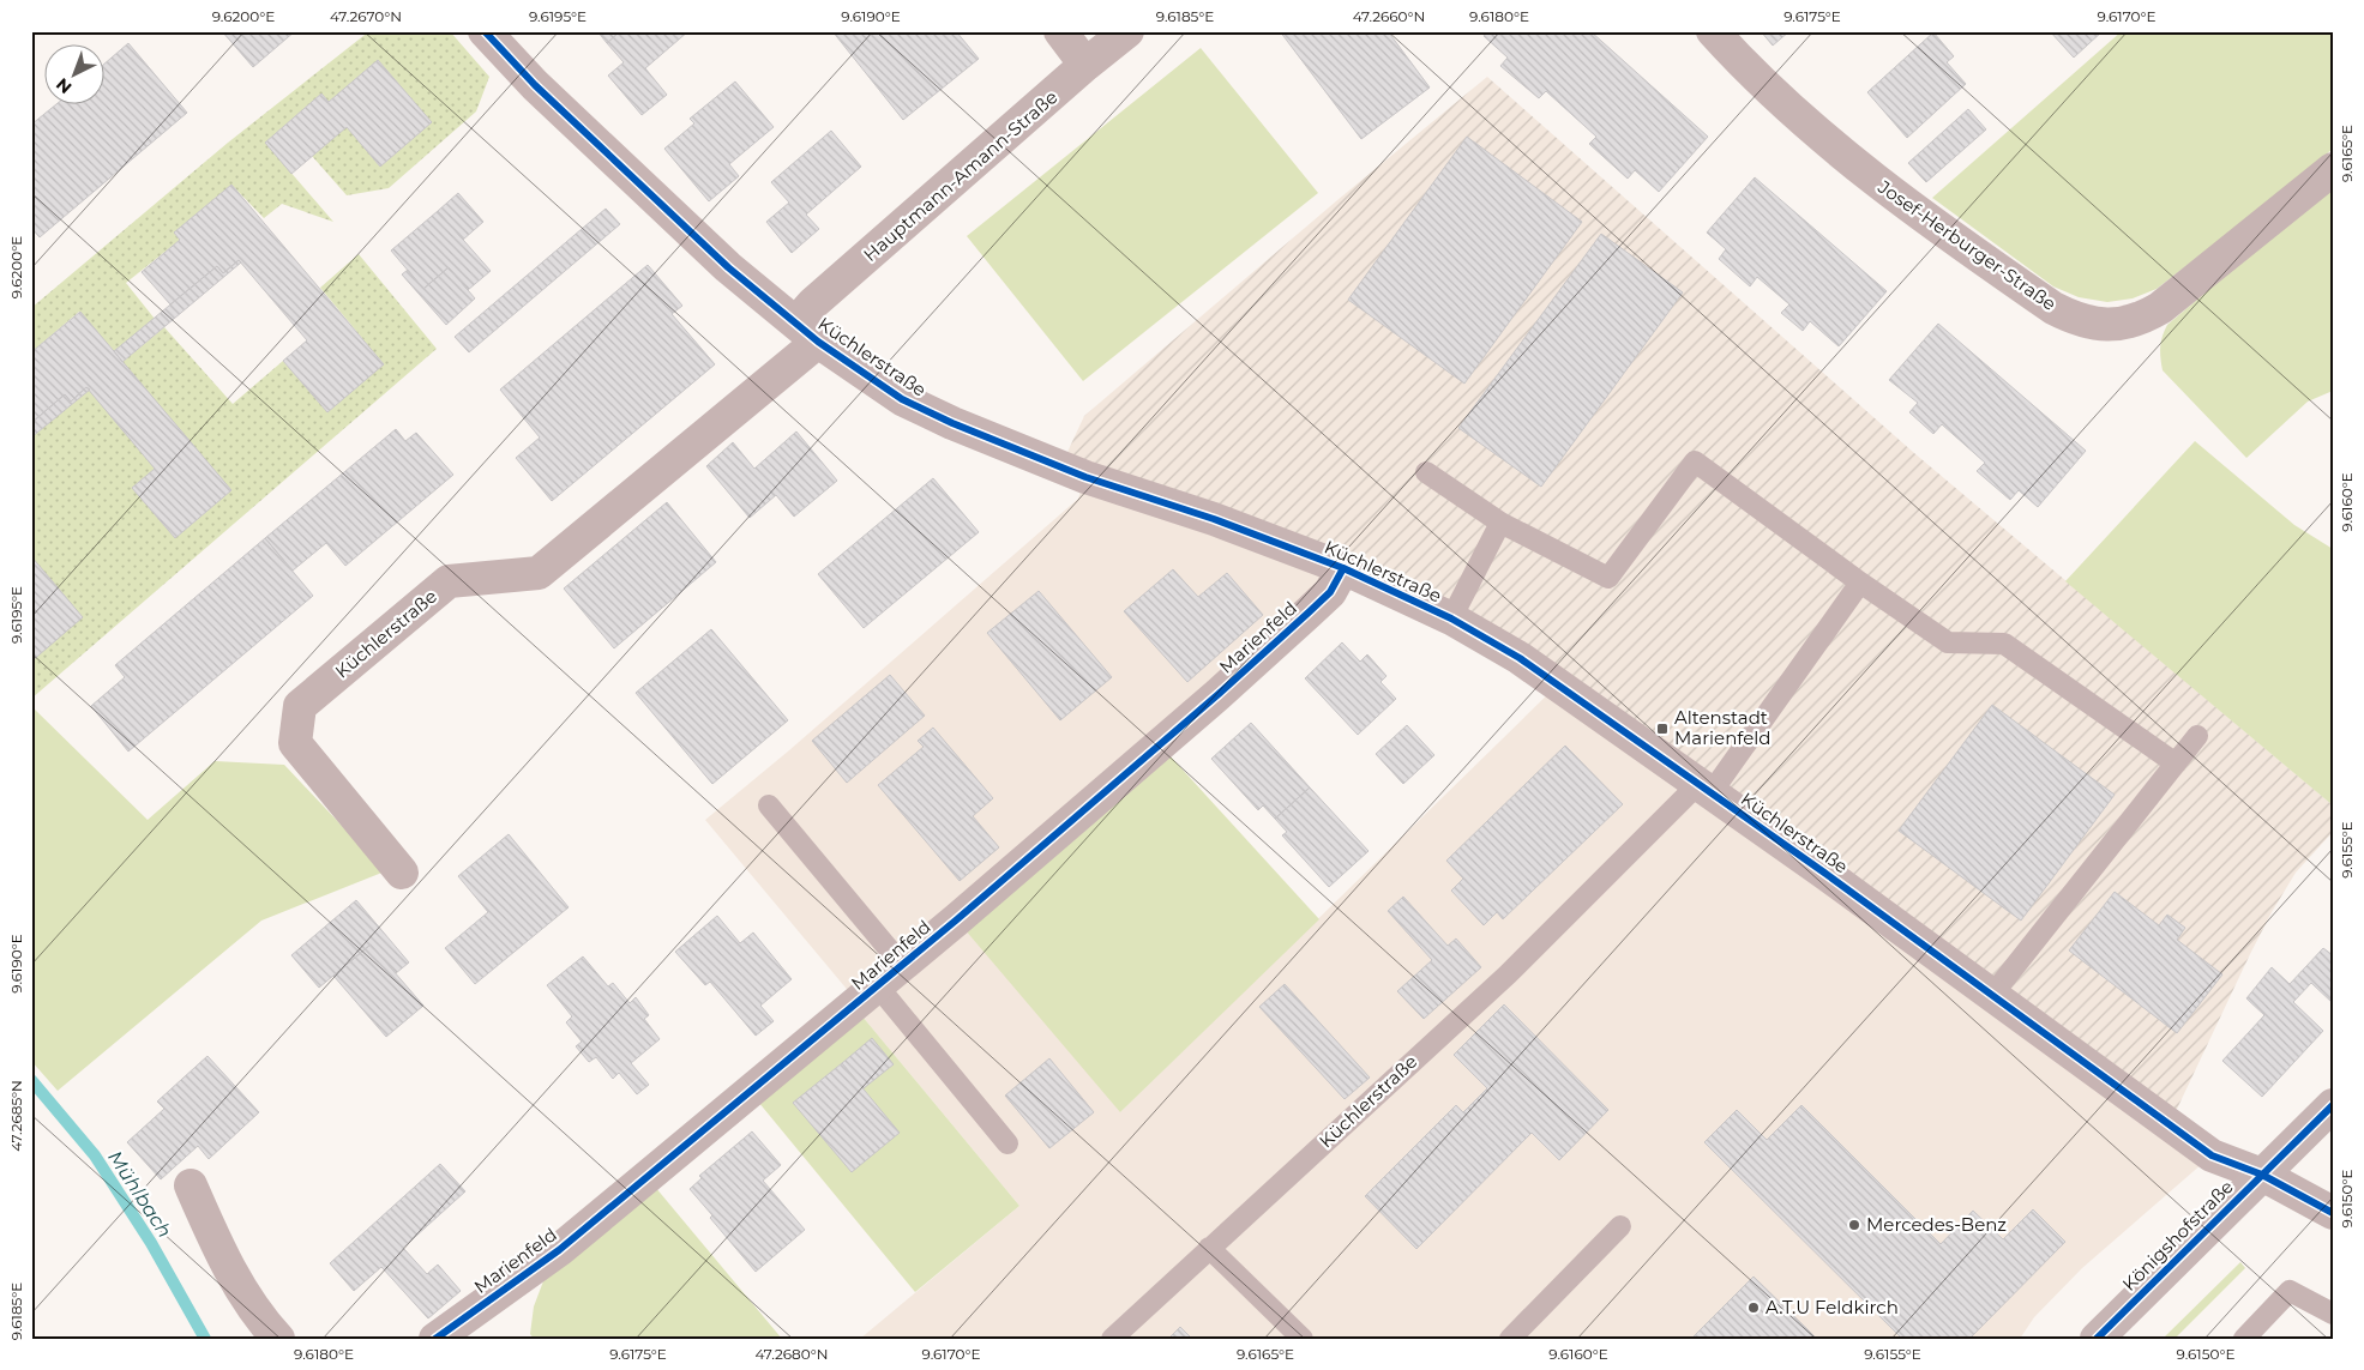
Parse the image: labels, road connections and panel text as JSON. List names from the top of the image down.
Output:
{
  "streets": {
    "main road": ["Königshofstraße"],
    "street": [
      "Hauptmann-Amann-Straße",
      "Josef-Herburger-Straße",
      "Küchlerstraße",
      "Marienfeld"
    ]
  },
  "crossings": [
    ["Hauptmann-Amann-Straße", "Küchlerstraße"],
    ["Küchlerstraße", "Marienfeld"],
    ["Küchlerstraße", "Königshofstraße"]
  ],
  "water": ["Mühlbach"],
  "places": {
    "transit": ["Altenstadt Marienfeld"],
    "other": ["Mercedes-Benz", "A.T.U Feldkirch"]
  },
  "north": "bottom left",
  "coordinates": [
    "9.6200°E",
    "47.2670°N",
    "9.6195°E",
    "9.6190°E",
    "9.6185°E",
    "47.2660°N",
    "9.6180°E",
    "9.6175°E",
    "9.6170°E",
    "9.6165°E",
    "9.6160°E",
    "9.6155°E",
    "47.2685°N",
    "9.6150°E",
    "47.2680°N"
  ]
}
